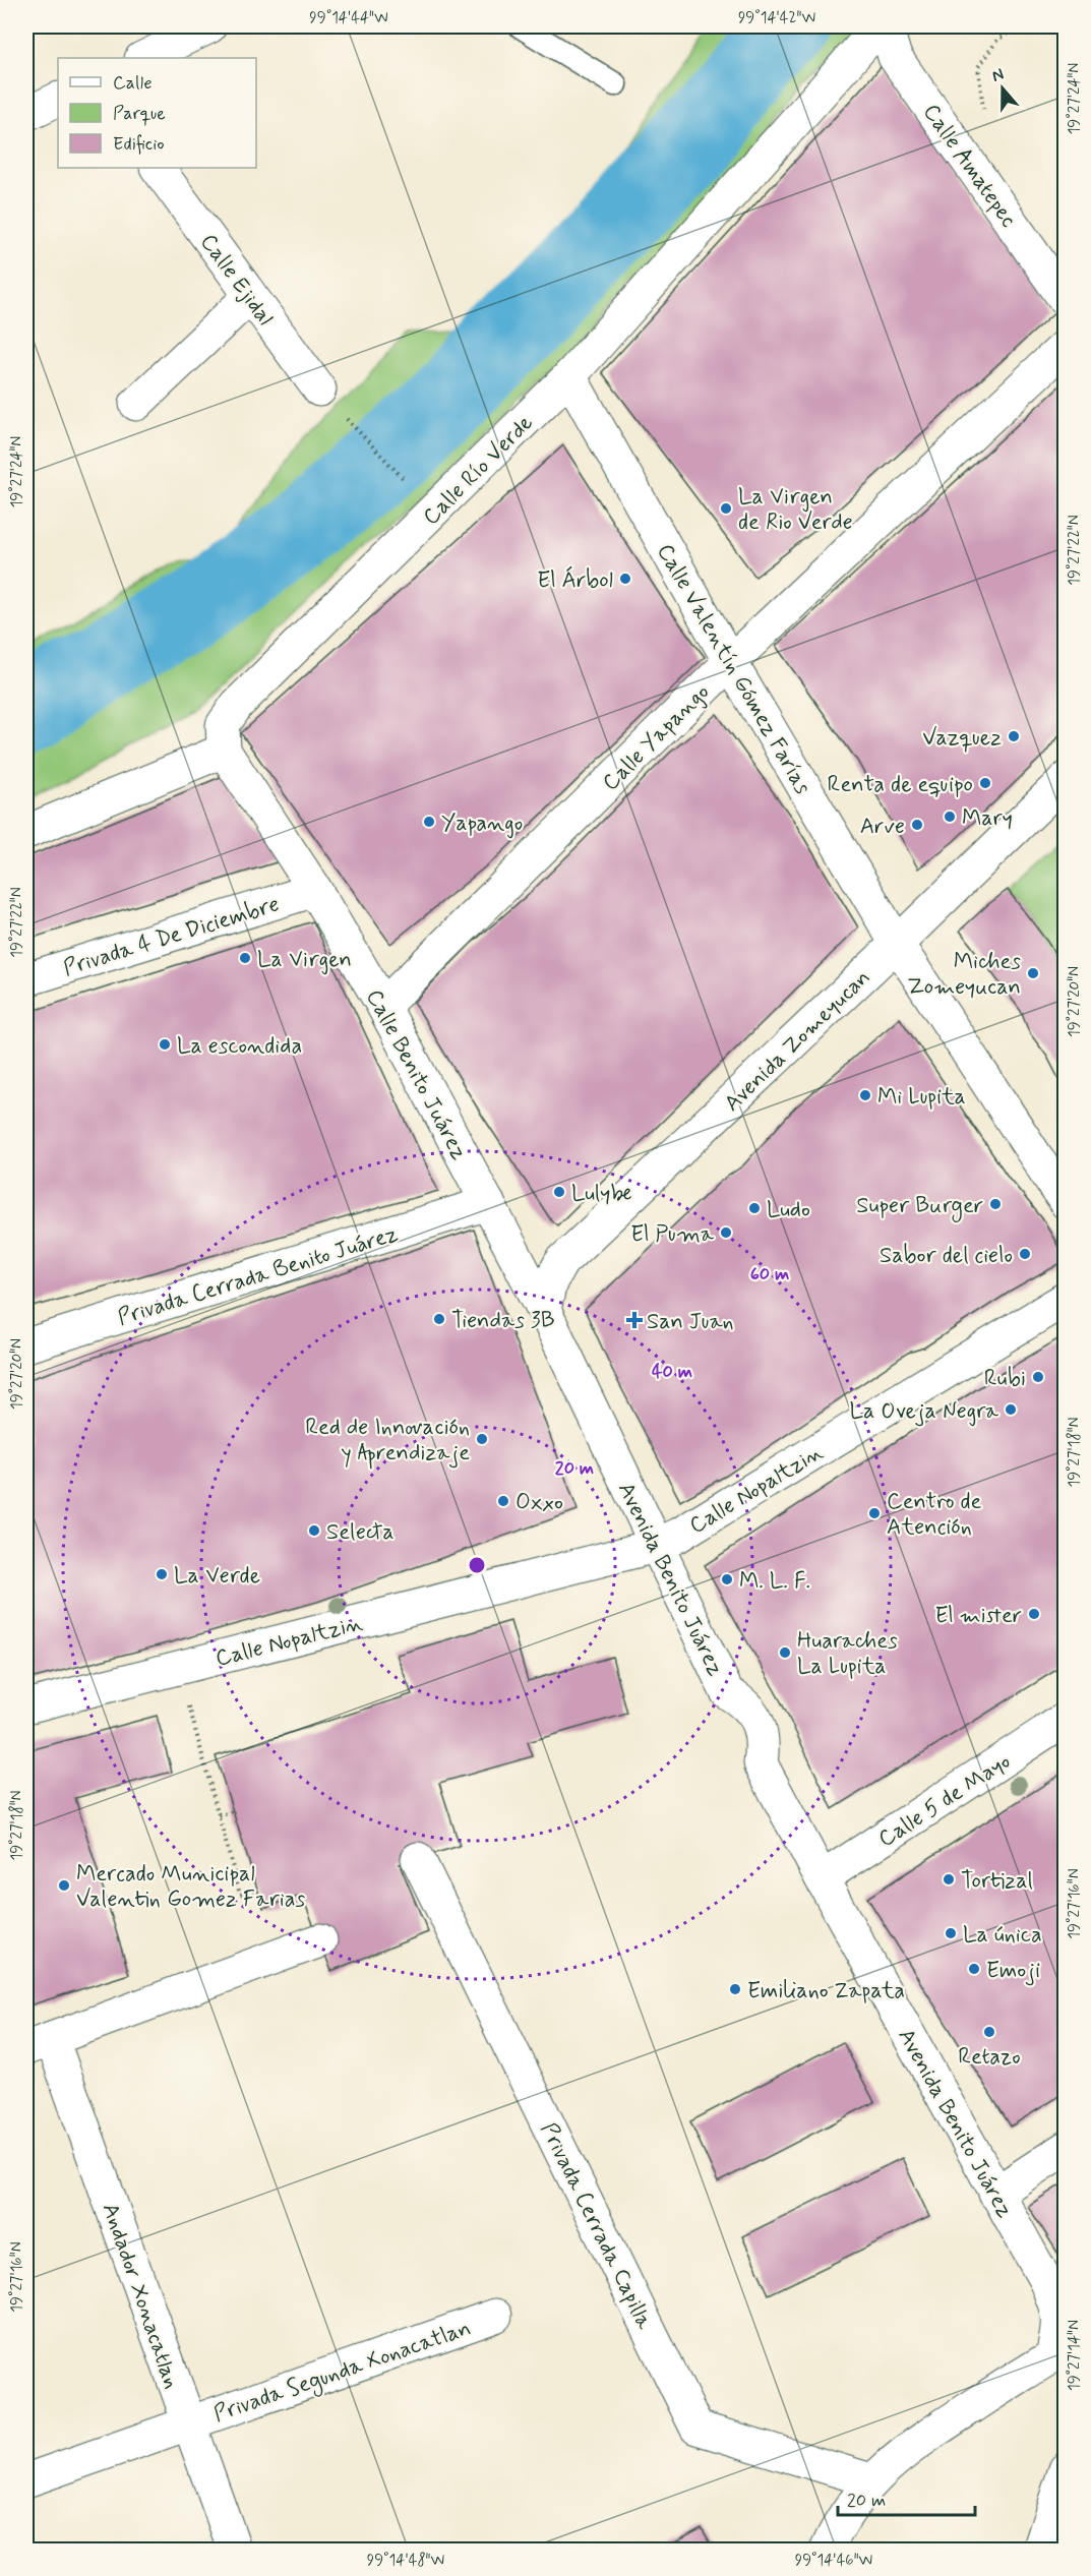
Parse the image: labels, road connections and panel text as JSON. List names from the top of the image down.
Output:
{
  "streets": {
    "street": [
      "Calle Amatepec",
      "Calle Ejidal",
      "Calle Río Verde",
      "Calle Valentín Gómez Farías",
      "Calle Yapango",
      "Privada 4 De Diciembre",
      "Avenida Zomeyucan",
      "Calle Benito Juárez",
      "Privada Cerrada Benito Juárez",
      "Calle Nopaltzin",
      "Avenida Benito Juárez",
      "Calle 5 de Mayo",
      "Privada Cerrada Capilla",
      "Andador Xonacatlan",
      "Privada Segunda Xonacatlan"
    ]
  },
  "crossings": [
    ["Calle Río Verde", "Calle Valentín Gómez Farías"],
    ["Calle Río Verde", "Calle Benito Juárez"],
    ["Calle Valentín Gómez Farías", "Calle Yapango"],
    ["Calle Valentín Gómez Farías", "Avenida Zomeyucan"],
    ["Calle Yapango", "Calle Benito Juárez"],
    ["Privada 4 De Diciembre", "Calle Benito Juárez"],
    ["Avenida Zomeyucan", "Calle Benito Juárez"],
    ["Avenida Zomeyucan", "Avenida Benito Juárez"],
    ["Calle Benito Juárez", "Privada Cerrada Benito Juárez"],
    ["Calle Benito Juárez", "Avenida Benito Juárez"],
    ["Calle Nopaltzin", "Avenida Benito Juárez"],
    ["Avenida Benito Juárez", "Calle 5 de Mayo"],
    ["Andador Xonacatlan", "Privada Segunda Xonacatlan"]
  ],
  "places": {
    "other": [
      "La Virgen de Rio Verde",
      "El Árbol",
      "Vazquez",
      "Renta de equipo",
      "Mary",
      "Yapango",
      "Arve",
      "La Virgen",
      "Miches Zomeyucan",
      "La escondida",
      "Mi Lupita",
      "Lulybe",
      "Super Burger",
      "Ludo",
      "El Puma",
      "Sabor del cielo",
      "Tiendas 3B",
      "Rubi",
      "La Oveja Negra",
      "Red de Innovación y Aprendizaje",
      "Oxxo",
      "Centro de Atención",
      "Selecta",
      "La Verde",
      "M. L. F.",
      "El mister",
      "Huaraches La Lupita",
      "Tortizal",
      "Mercado Municipal Valentin Gomez Farias",
      "La única",
      "Emoji",
      "Emiliano Zapata",
      "Retazo"
    ],
    "health": ["San Juan"]
  },
  "legend": ["Calle", "Parque", "Edificio"],
  "scale_bar": "20 m",
  "north": "top",
  "coordinates": [
    "99°14'44\"W",
    "99°14'42\"W",
    "19°27'24\"N",
    "19°27'22\"N",
    "19°27'20\"N",
    "19°27'18\"N",
    "19°27'16\"N",
    "19°27'14\"N",
    "99°14'48\"W",
    "99°14'46\"W"
  ],
  "rings": ["60 m", "40 m", "20 m"]
}
